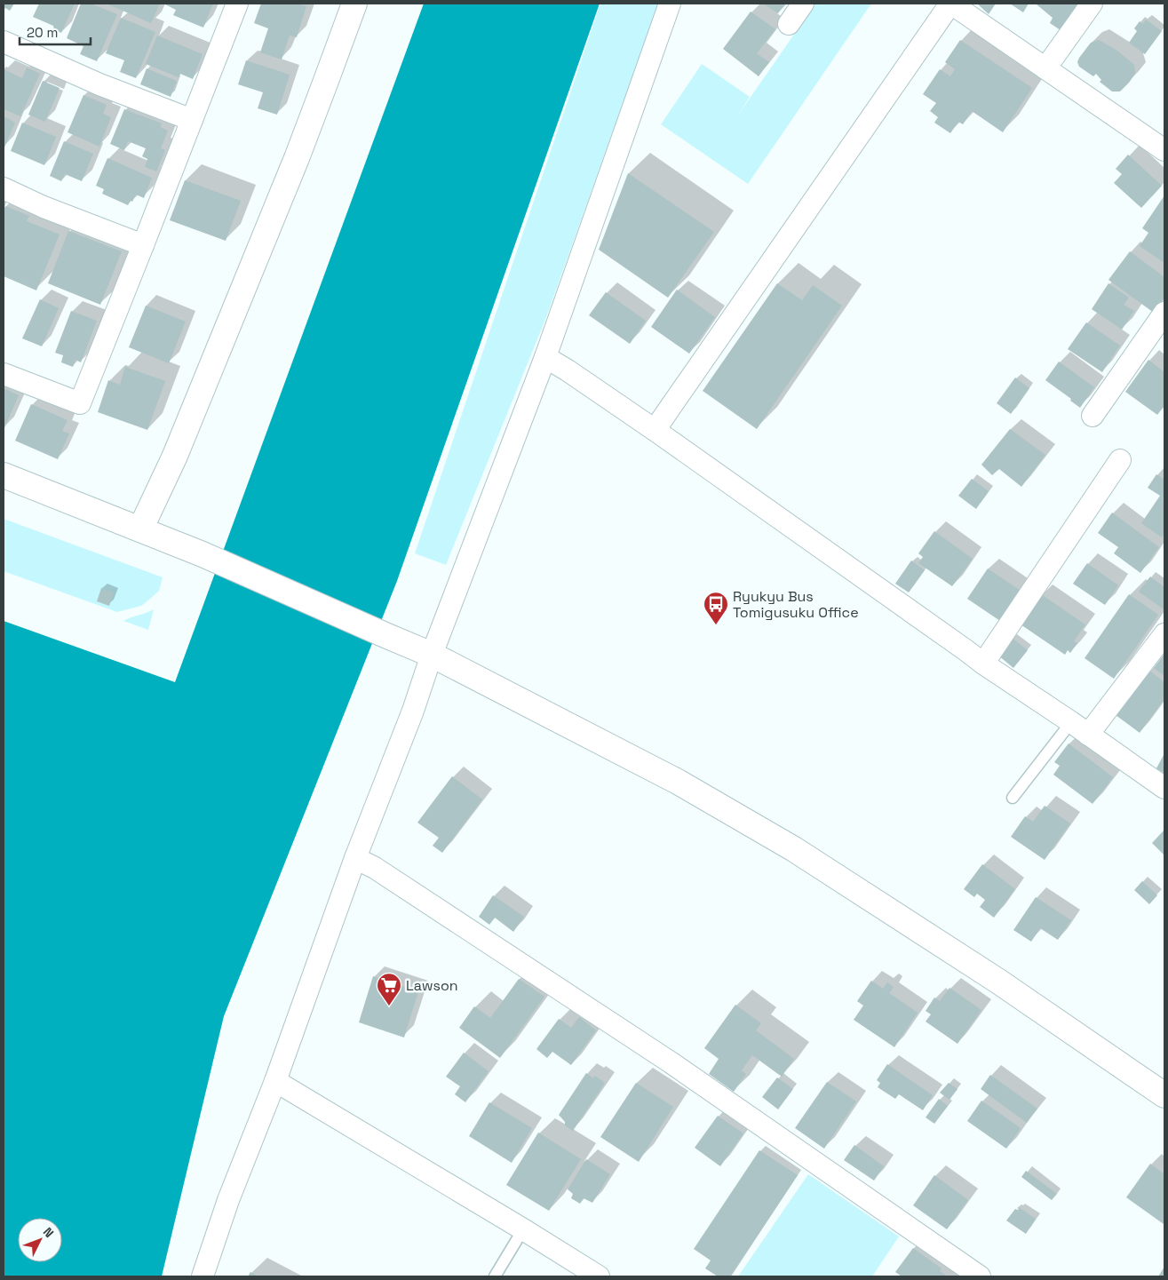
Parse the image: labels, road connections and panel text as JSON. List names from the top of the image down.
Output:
{
  "places": {
    "bus stop": ["Ryukyu Bus Tomigusuku Office"],
    "supermarket": ["Lawson"]
  },
  "scale_bar": "20 m",
  "north": "top right"
}
